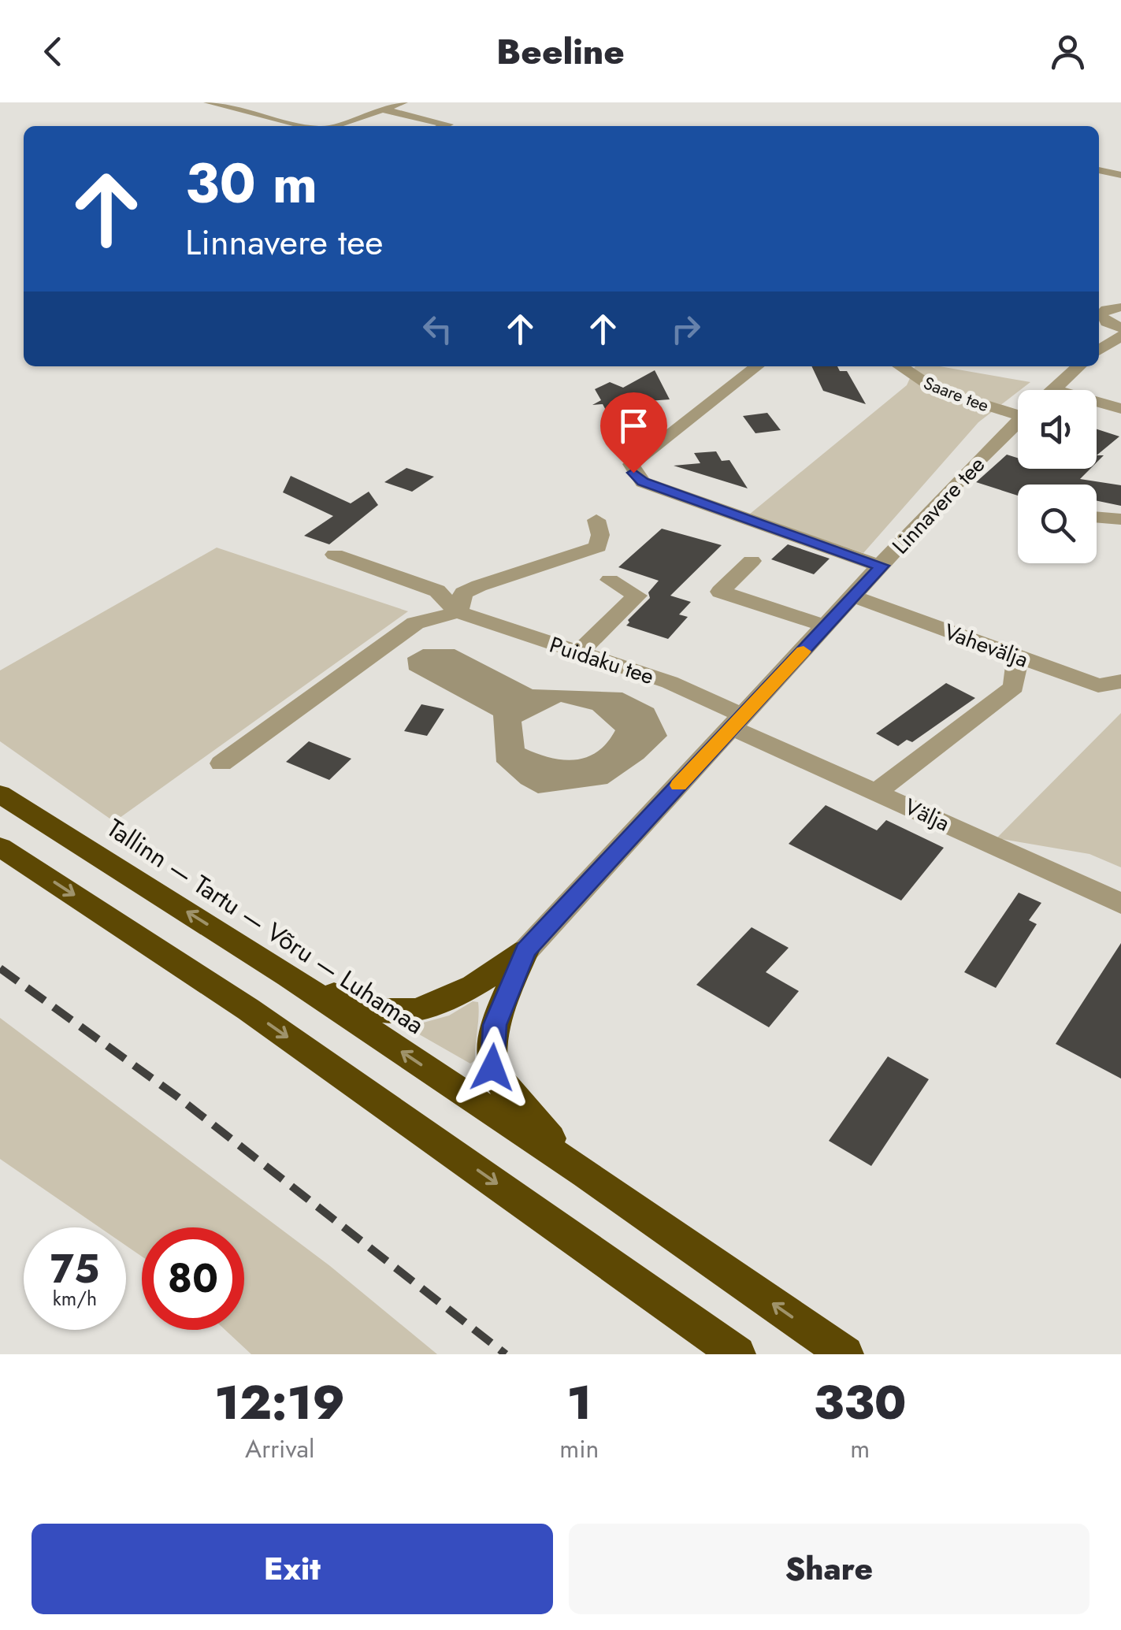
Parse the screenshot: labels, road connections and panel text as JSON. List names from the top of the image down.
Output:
{
  "streets": {
    "highway": ["Tallinn — Tartu — Võru — Luhamaa"],
    "street": [
      "Saare tee",
      "Linnavere tee",
      "Vahevälja",
      "Puidaku tee",
      "Välja"
    ]
  },
  "crossings": [
    ["Linnavere tee", "Vahevälja"],
    ["Linnavere tee", "Puidaku tee"],
    ["Linnavere tee", "Välja"],
    ["Puidaku tee", "Välja"]
  ],
  "page": {
    "header": "Beeline",
    "turn": ["30 m", "Linnavere tee"],
    "speed": "75 km/h",
    "limit": "80",
    "eta": [
      "12:19",
      "Arrival",
      "1",
      "min",
      "330",
      "m"
    ],
    "buttons": ["Exit", "Share"]
  }
}
